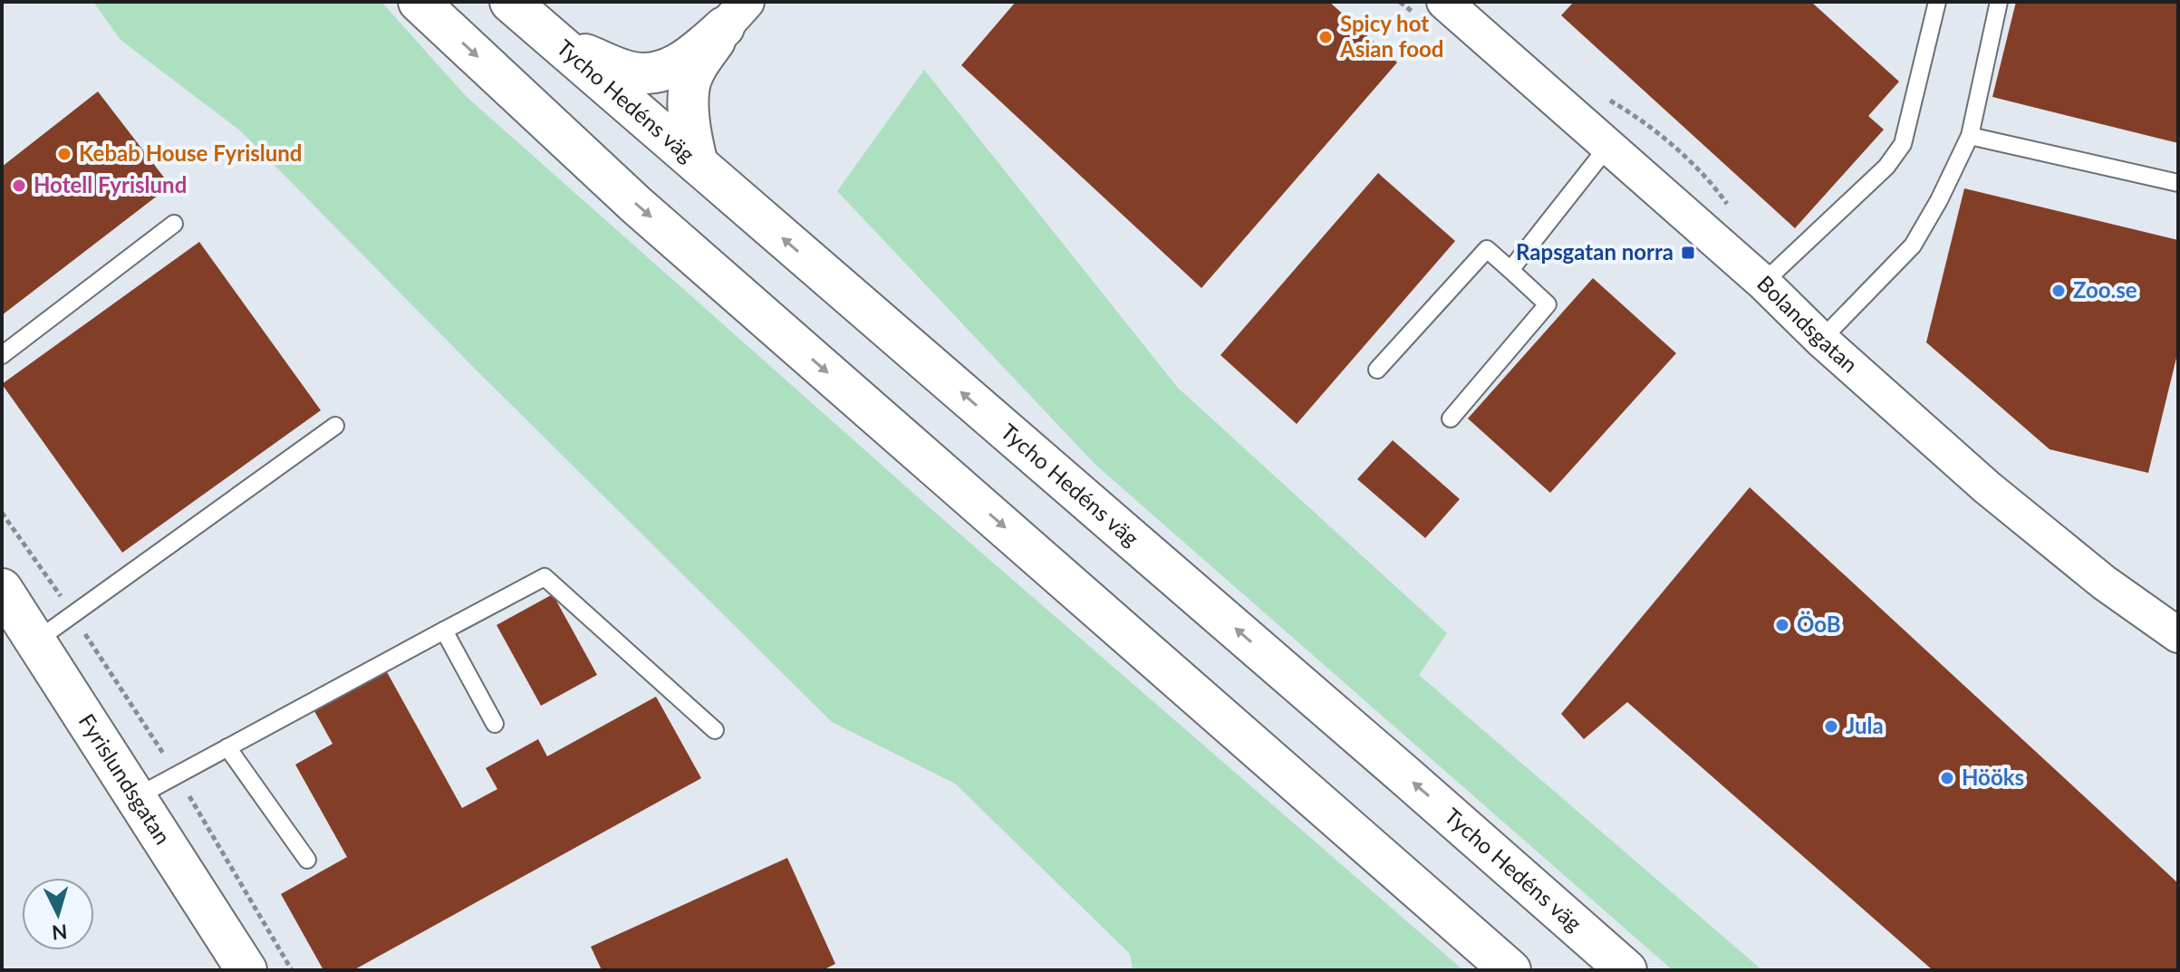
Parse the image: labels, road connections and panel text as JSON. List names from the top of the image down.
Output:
{
  "streets": {
    "main road": ["Tycho Hedéns väg", "Fyrislundsgatan"],
    "street": ["Bolandsgatan"]
  },
  "places": {
    "other": [
      "Spicy hot Asian food",
      "Kebab House Fyrislund",
      "Hotell Fyrislund",
      "Zoo.se",
      "ÖoB",
      "Jula",
      "Hööks"
    ],
    "transit": ["Rapsgatan norra"]
  },
  "north": "bottom"
}
